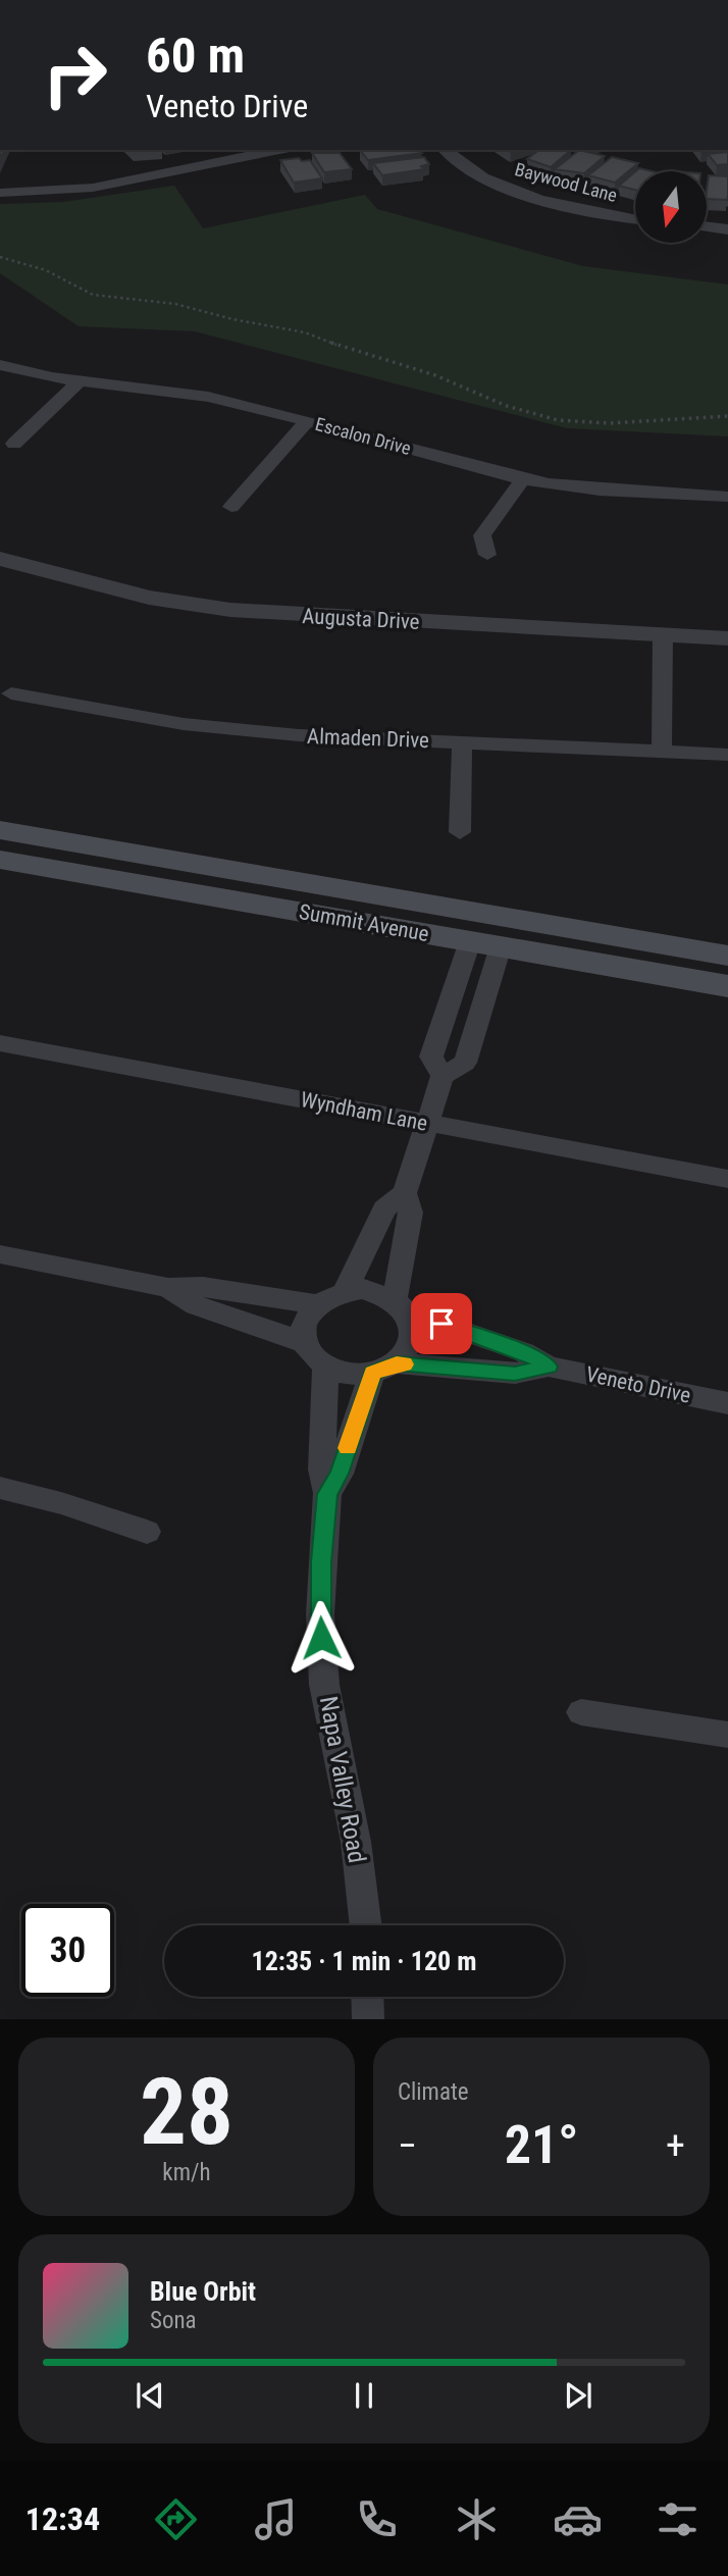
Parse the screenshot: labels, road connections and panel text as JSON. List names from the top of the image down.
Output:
{
  "streets": {
    "main road": ["Summit Avenue"],
    "street": [
      "Baywood Lane",
      "Escalon Drive",
      "Augusta Drive",
      "Almaden Drive",
      "Wyndham Lane",
      "Veneto Drive",
      "Napa Valley Road"
    ]
  },
  "crossings": [
    ["Veneto Drive", "Napa Valley Road"]
  ],
  "north": "bottom",
  "page": {
    "turn": ["60 m", "Veneto Drive"],
    "limit": "30",
    "trip": "12:35 · 1 min · 120 m",
    "tile": [
      ["28", "km/h"],
      "Climate"
    ],
    "heat": ["−", "21°", "+"],
    "song": ["Blue Orbit", "Sona"],
    "tabs": "12:34"
  }
}
